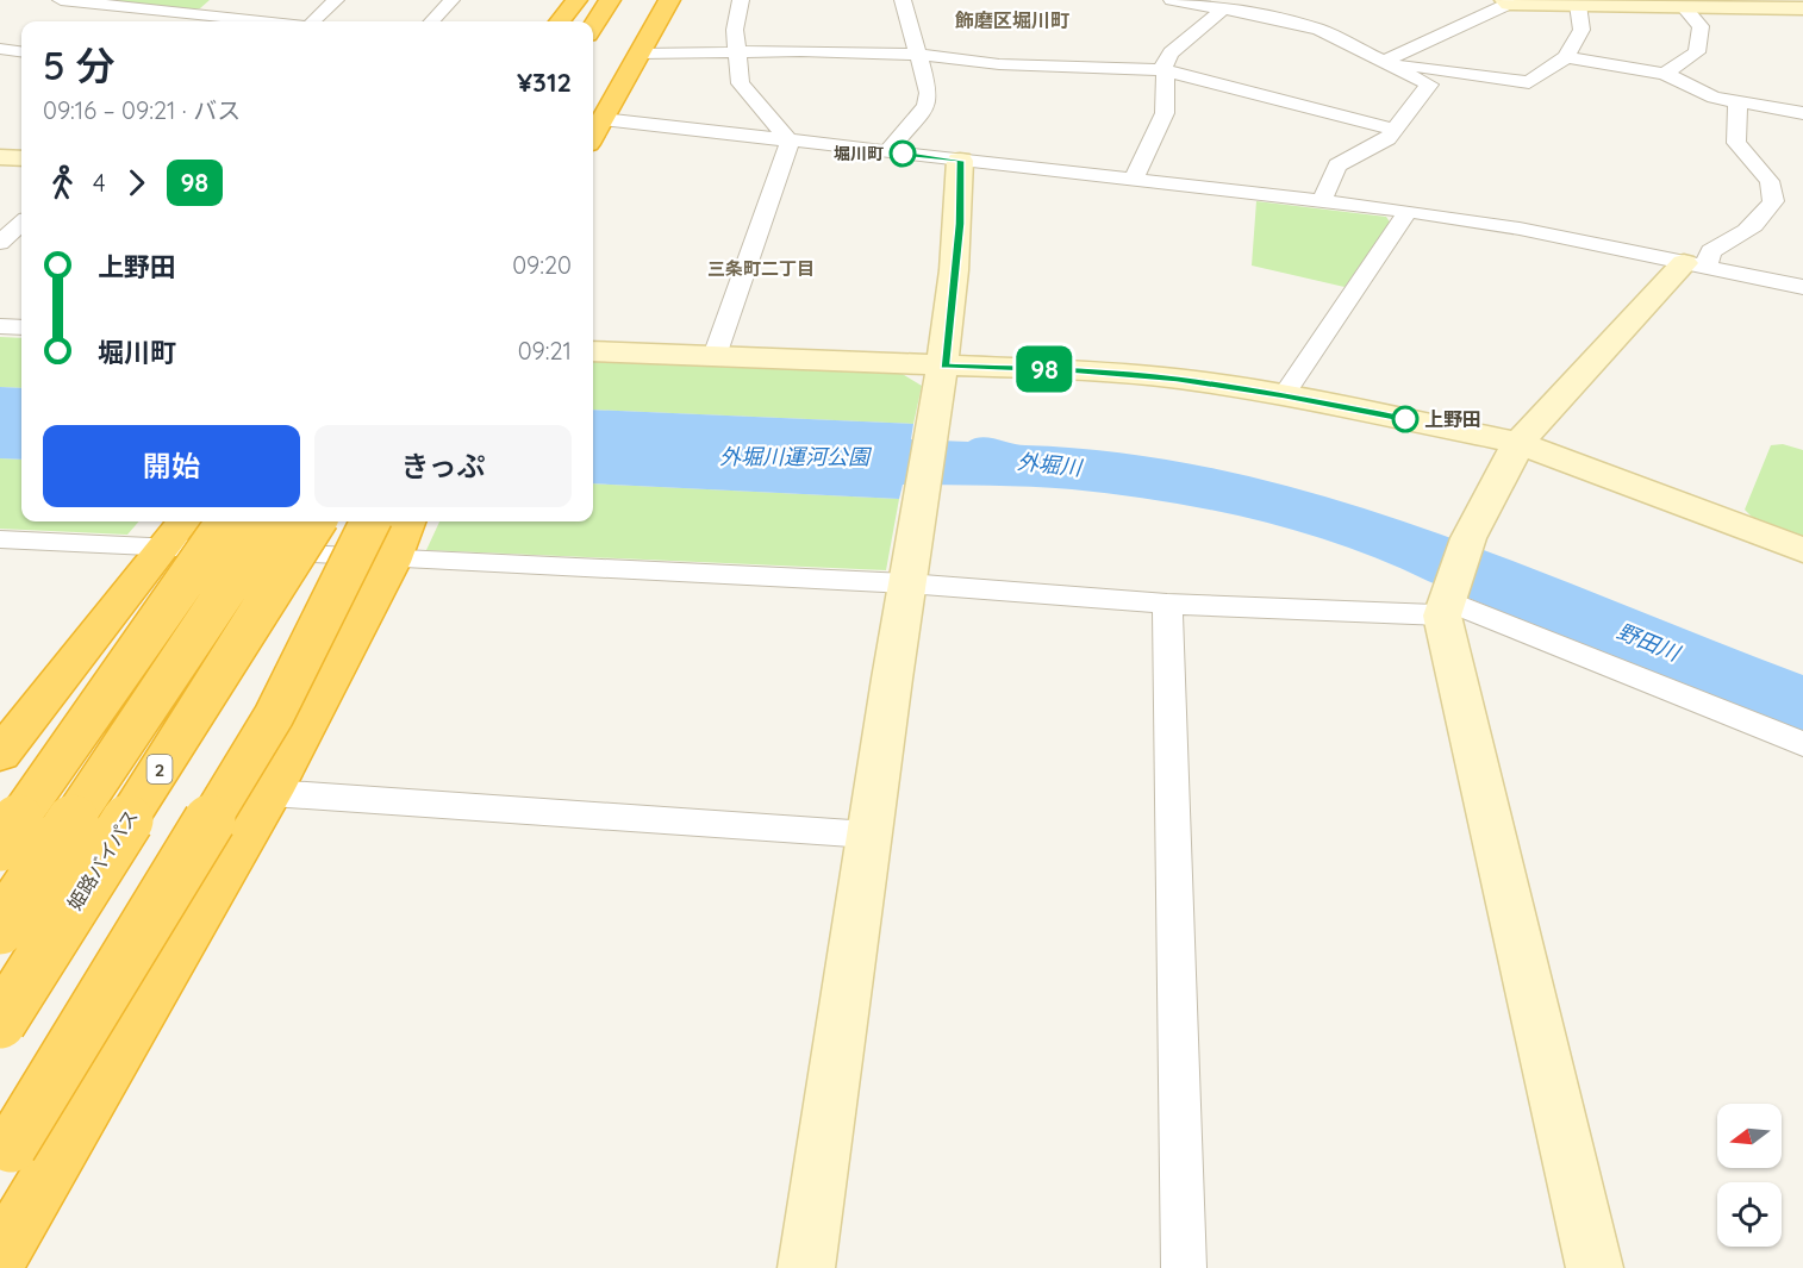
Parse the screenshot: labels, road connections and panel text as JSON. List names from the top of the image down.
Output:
{
  "streets": {
    "highway": ["2", "姫路バイパス"]
  },
  "districts": ["飾磨区堀川町", "三条町二丁目"],
  "water": ["外堀川運河公園", "外堀川", "野田川"],
  "places": ["堀川町", "上野田"],
  "lines": ["bus line 98"],
  "north": "left",
  "page": {
    "on_map": "98",
    "heading": ["5 分", "09:16 – 09:21 · バス", "¥312"],
    "legs": ["4", "98"],
    "list": [
      {
        "name": "上野田",
        "value": "09:20"
      },
      {
        "name": "堀川町",
        "value": "09:21"
      }
    ],
    "buttons": ["開始", "きっぷ"]
  }
}
